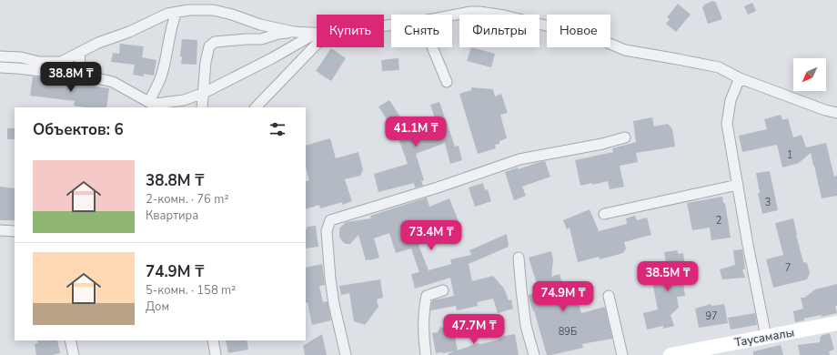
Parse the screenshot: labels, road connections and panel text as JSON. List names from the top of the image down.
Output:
{
  "streets": {
    "street": ["Таусамалы"]
  },
  "house_numbers": [
    "1",
    "3",
    "2",
    "7",
    "97",
    "89Б"
  ],
  "north": "bottom left",
  "page": {
    "chip": [
      "Купить",
      "Снять",
      "Фильтры",
      "Новое"
    ],
    "price": [
      "38.8M ₸",
      "41.1M ₸",
      "73.4M ₸",
      "38.5M ₸",
      "74.9M ₸",
      "47.7M ₸"
    ],
    "heading": "Объектов: 6",
    "list": [
      {
        "name": "38.8M ₸",
        "note": "2-комн. · 76 m² · Квартира"
      },
      {
        "name": "74.9M ₸",
        "note": "5-комн. · 158 m² · Дом"
      }
    ]
  }
}
